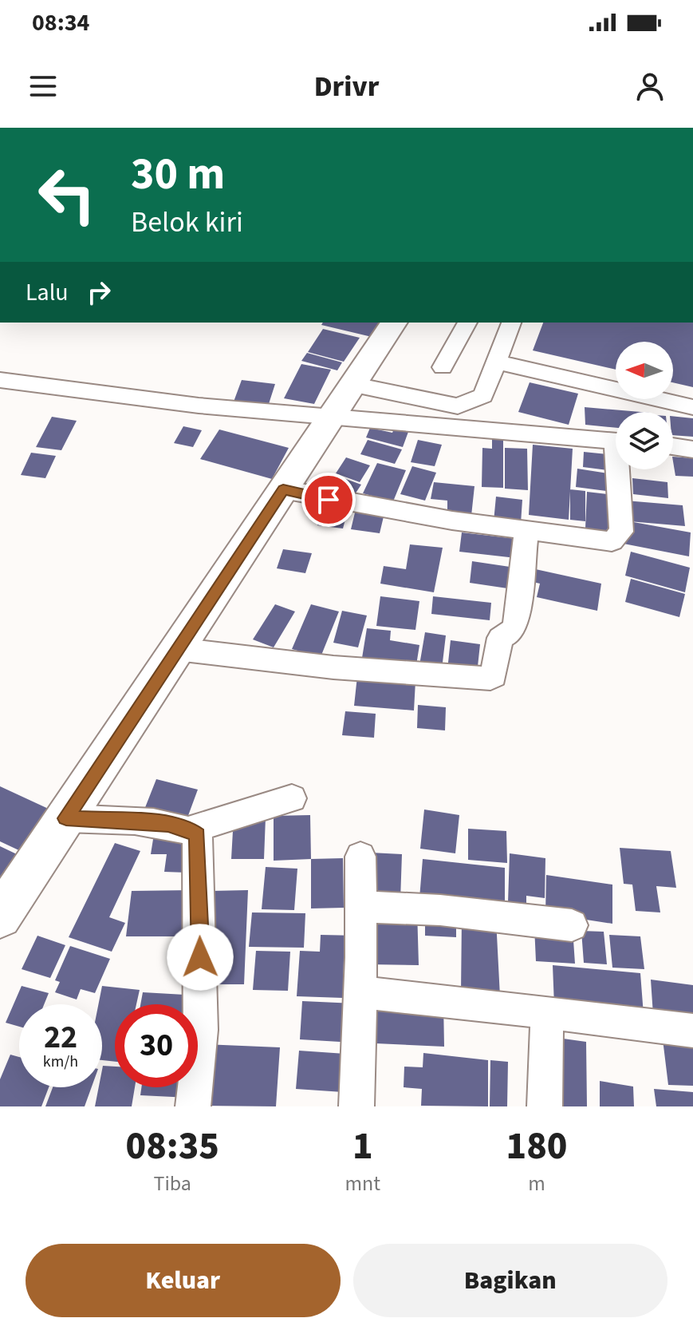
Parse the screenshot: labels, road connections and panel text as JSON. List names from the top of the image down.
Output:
{
  "north": "left",
  "page": {
    "status": "08:34",
    "header": "Drivr",
    "turn": ["30 m", "Belok kiri"],
    "then": "Lalu",
    "speed": "22 km/h",
    "limit": "30",
    "eta": [
      "08:35",
      "Tiba",
      "1",
      "mnt",
      "180",
      "m"
    ],
    "buttons": ["Keluar", "Bagikan"]
  }
}
